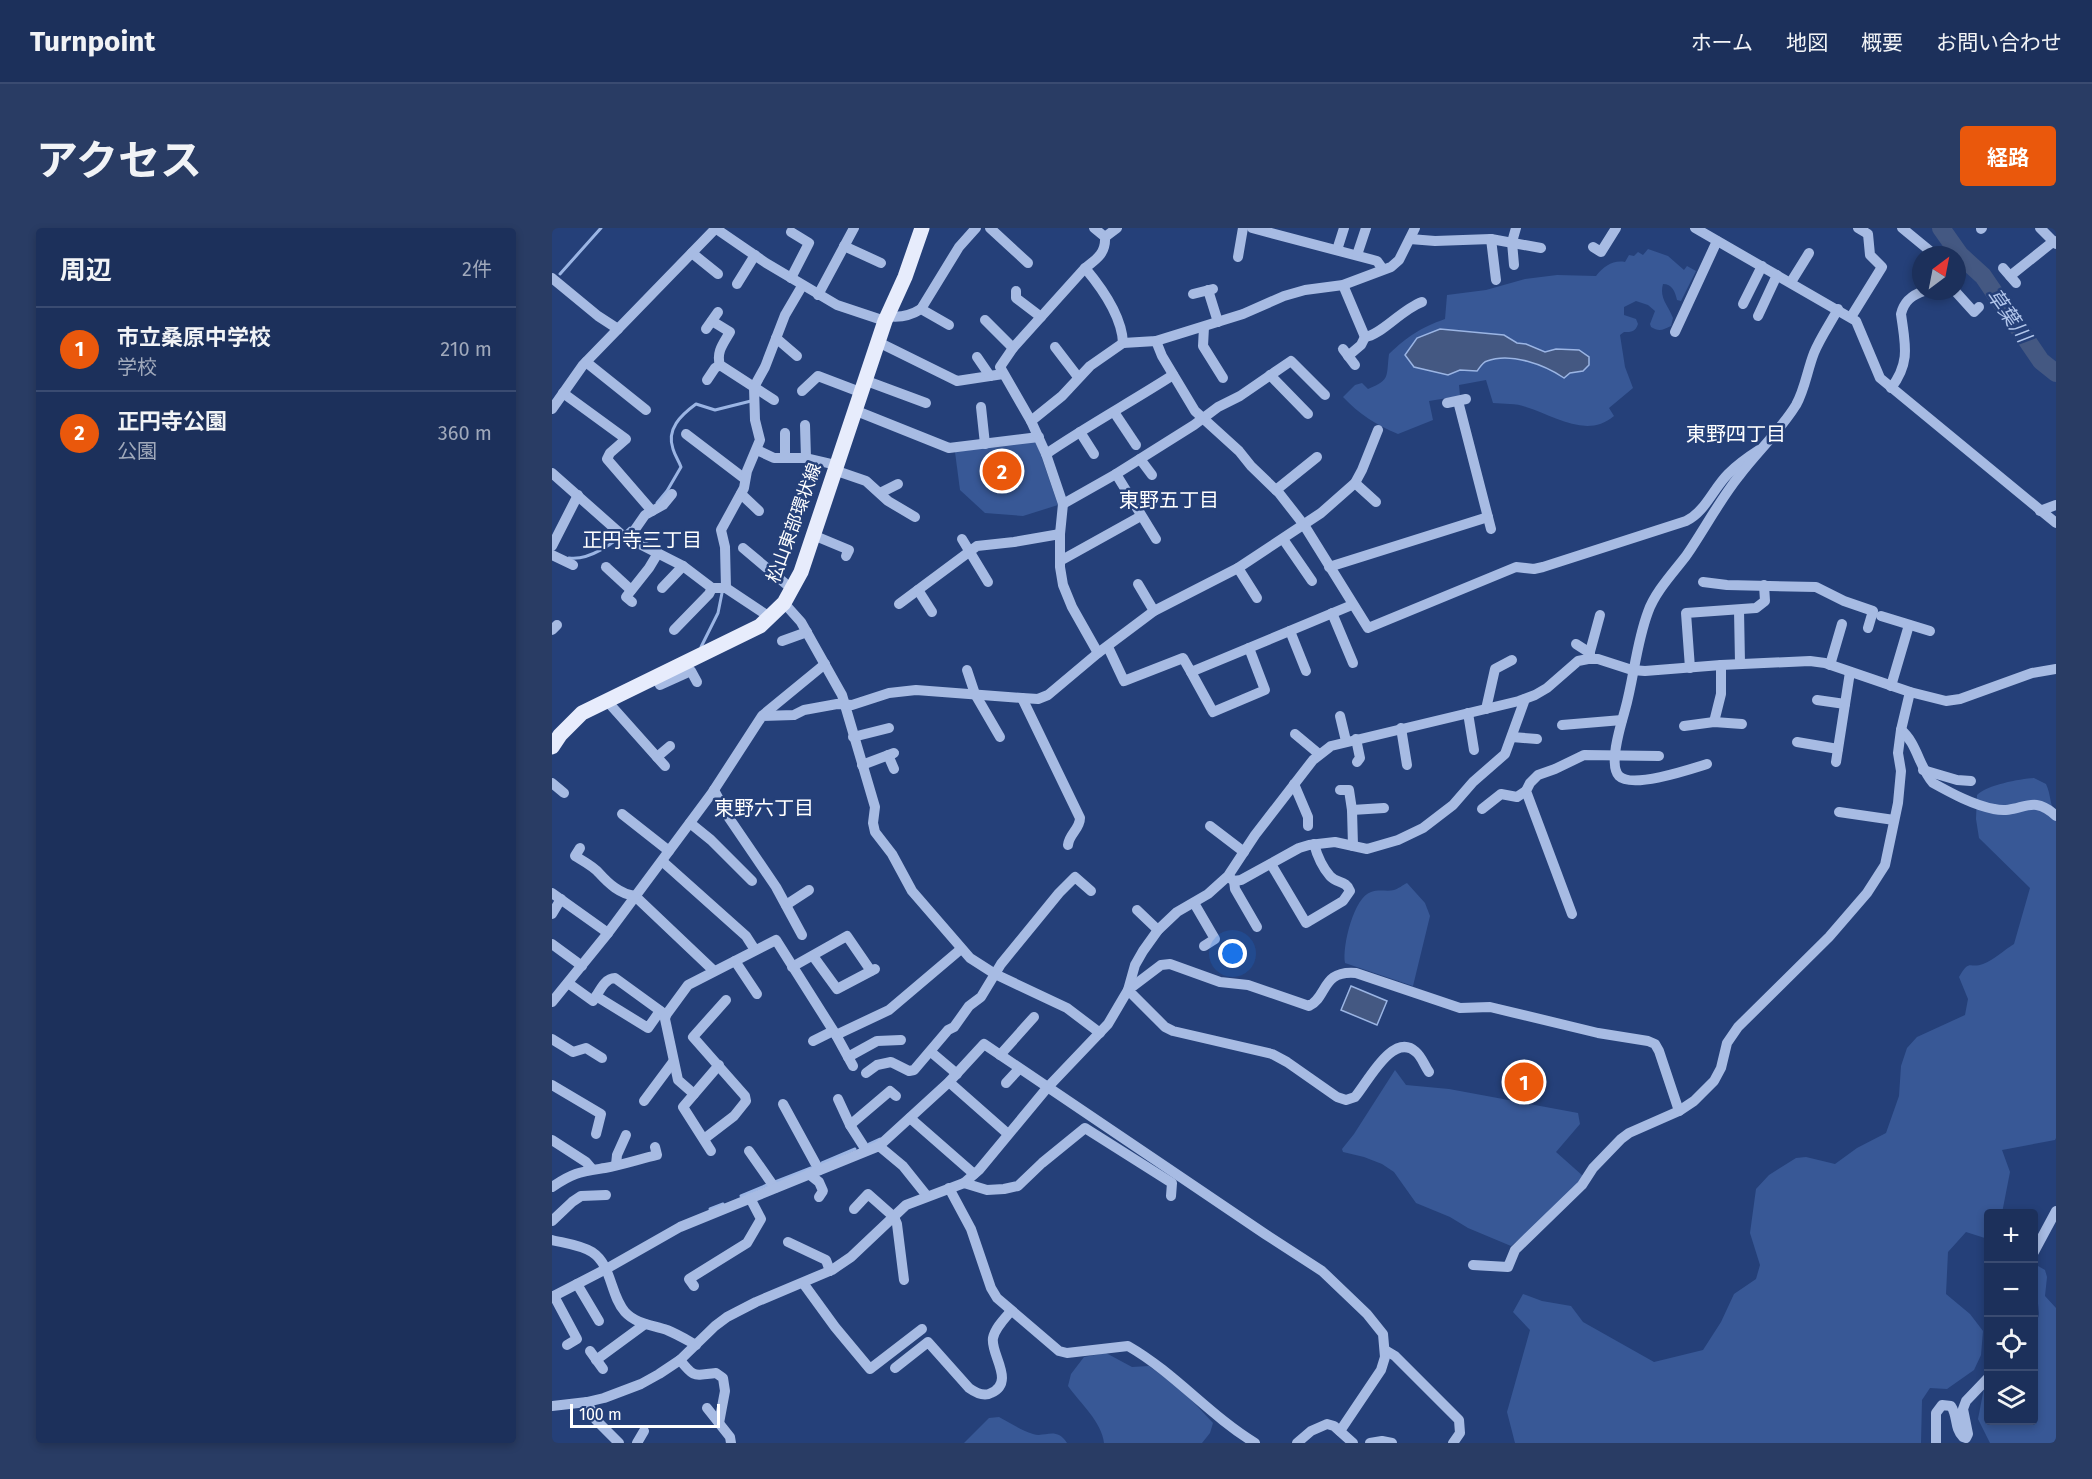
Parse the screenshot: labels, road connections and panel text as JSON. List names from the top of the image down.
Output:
{
  "streets": {
    "main road": ["松山東部環状線"]
  },
  "districts": [
    "東野四丁目",
    "東野五丁目",
    "正円寺三丁目",
    "東野六丁目"
  ],
  "water": ["草葉川"],
  "scale_bar": "100 m",
  "north": "top right",
  "page": {
    "header": "Turnpoint",
    "nav": [
      "ホーム",
      "地図",
      "概要",
      "お問い合わせ"
    ],
    "title": "アクセス",
    "buttons": "経路",
    "heading": ["周辺", "2件"],
    "list": [
      {
        "mark": "1",
        "name": "市立桑原中学校",
        "note": "学校",
        "value": "210 m"
      },
      {
        "mark": "2",
        "name": "正円寺公園",
        "note": "公園",
        "value": "360 m"
      }
    ],
    "pins": ["2", "1"],
    "map_buttons": ["+", "−"],
    "scale": "100 m"
  }
}
